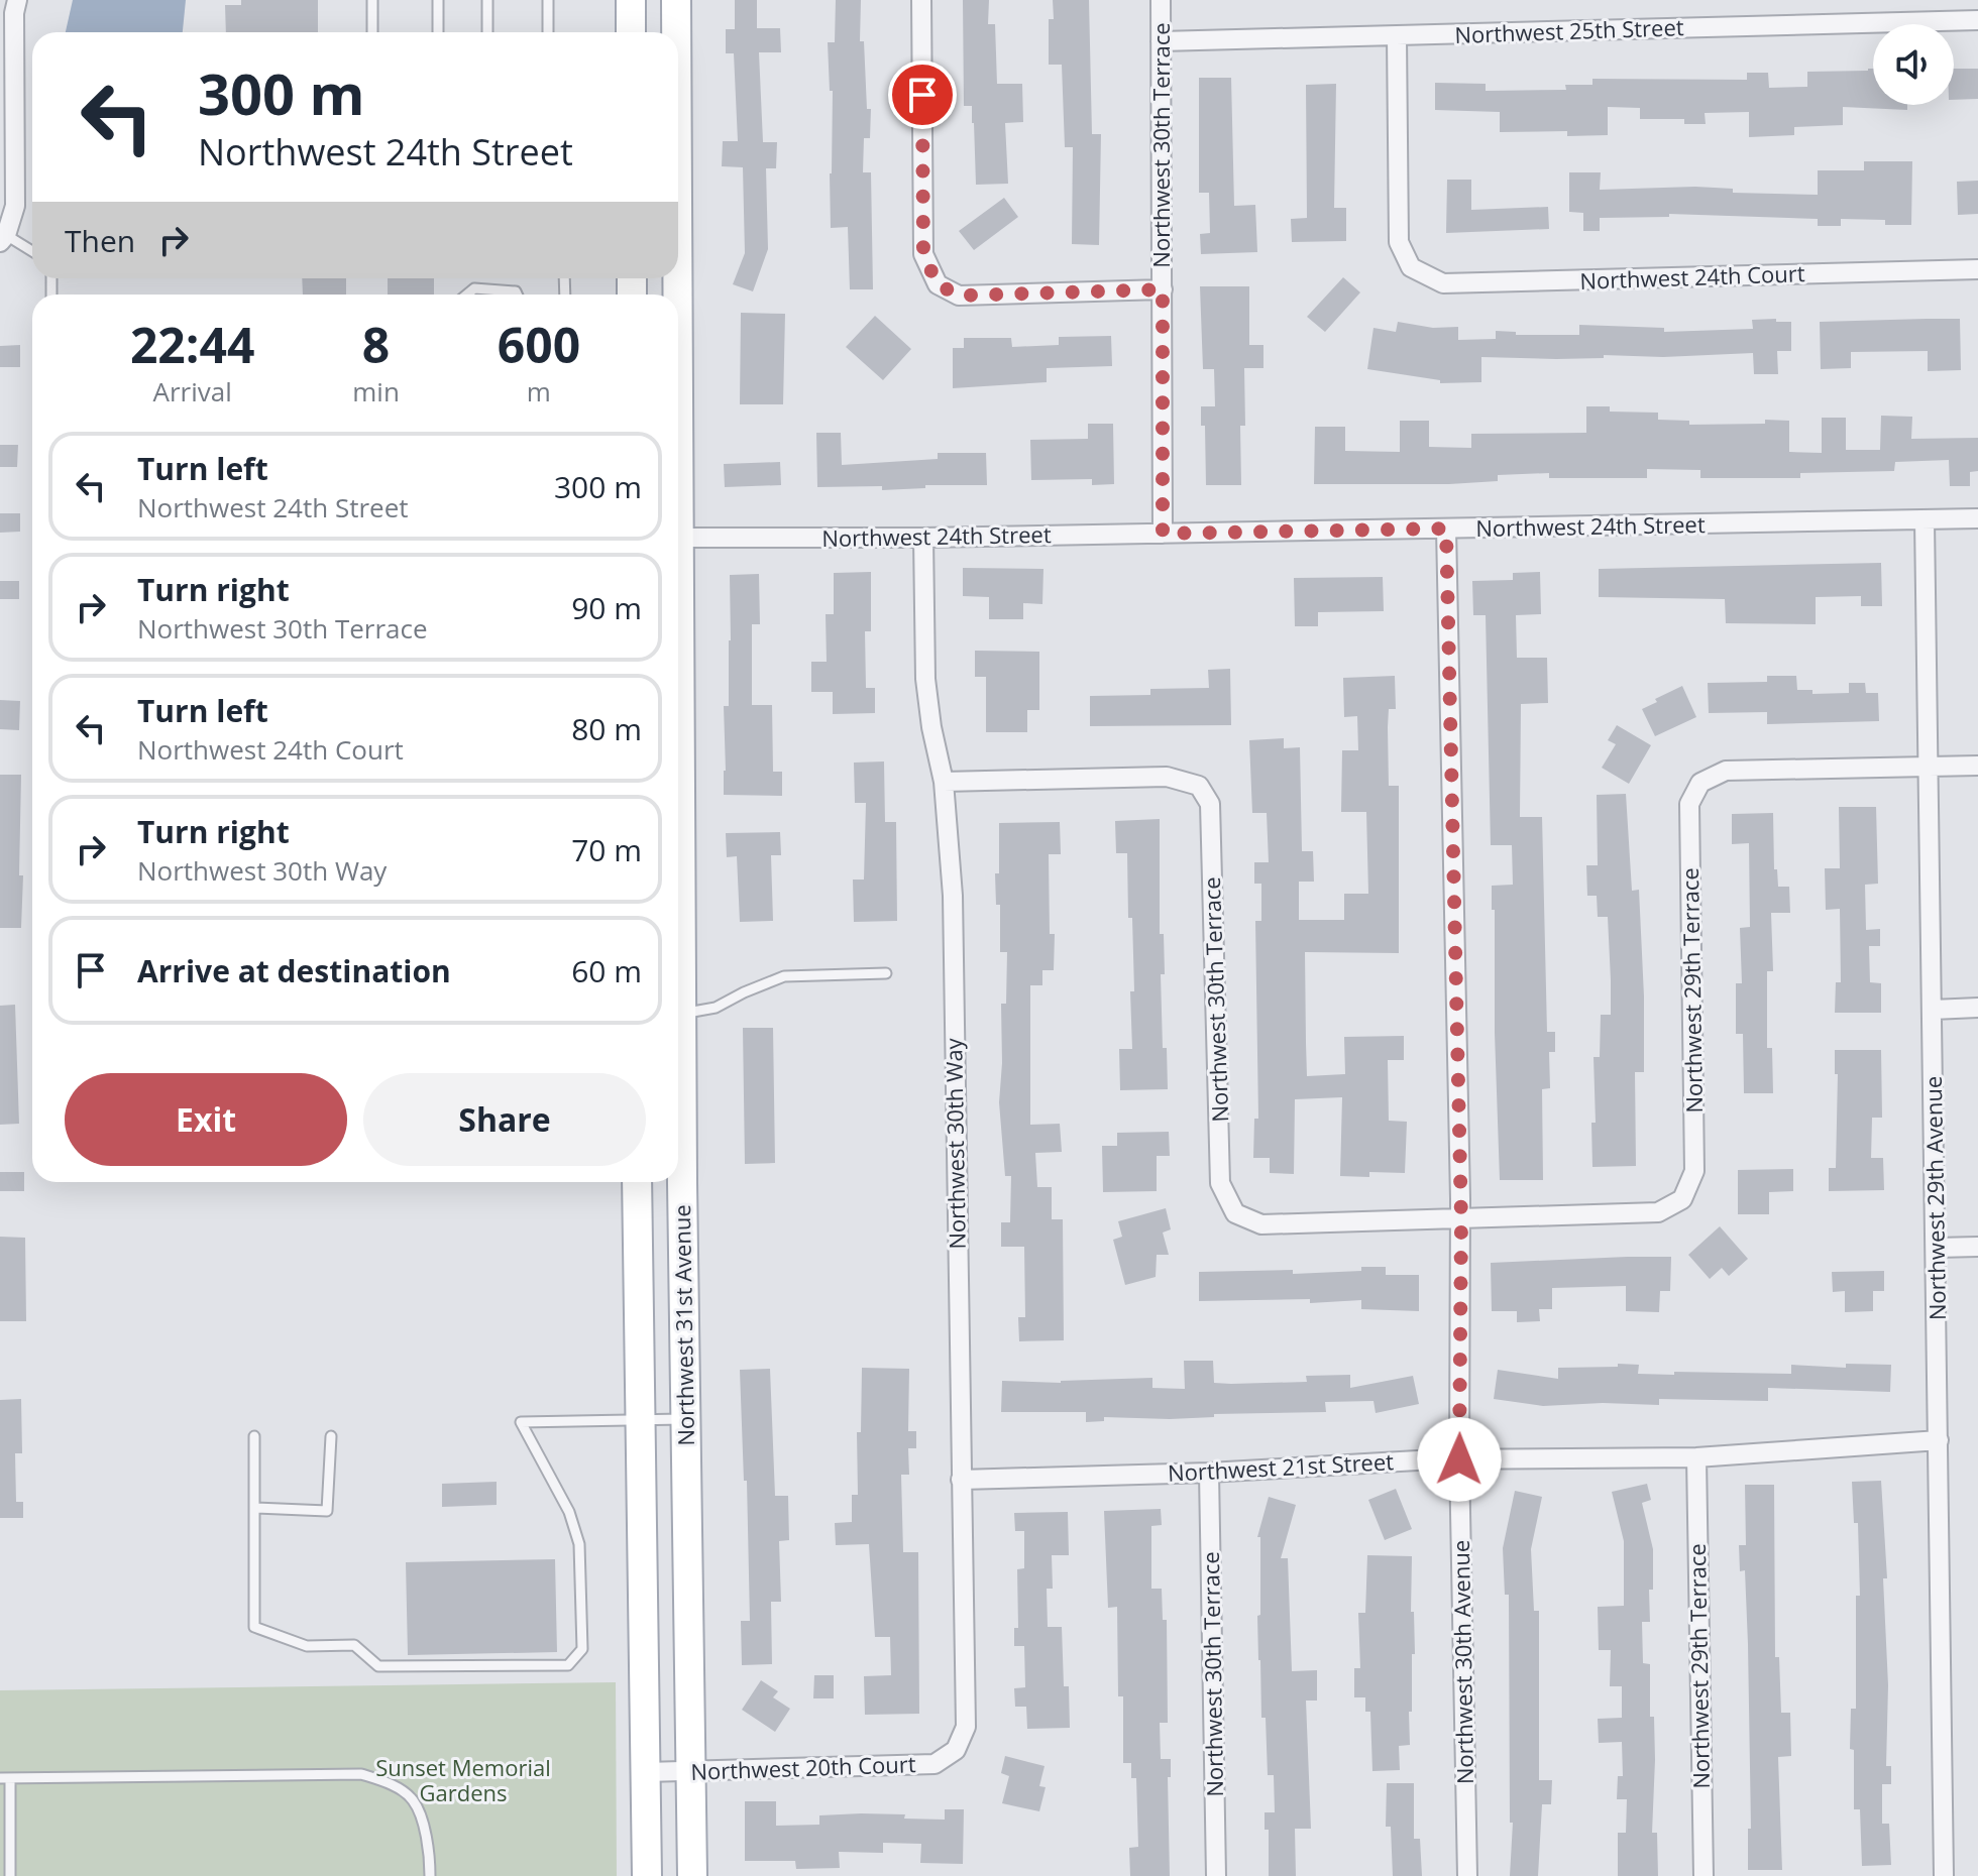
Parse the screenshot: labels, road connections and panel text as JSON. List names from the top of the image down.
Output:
{
  "streets": {
    "main road": ["Northwest 31st Avenue"],
    "street": [
      "Northwest 25th Street",
      "Northwest 30th Terrace",
      "Northwest 24th Court",
      "Northwest 24th Street",
      "Northwest 29th Terrace",
      "Northwest 30th Way",
      "Northwest 29th Avenue",
      "Northwest 21st Street",
      "Northwest 30th Avenue",
      "Northwest 20th Court"
    ]
  },
  "crossings": [
    ["Northwest 25th Street", "Northwest 30th Terrace"],
    ["Northwest 25th Street", "Northwest 24th Court"],
    ["Northwest 30th Terrace", "Northwest 24th Street"],
    ["Northwest 30th Terrace", "Northwest 29th Terrace"],
    ["Northwest 30th Terrace", "Northwest 30th Way"],
    ["Northwest 30th Terrace", "Northwest 21st Street"],
    ["Northwest 30th Terrace", "Northwest 30th Avenue"],
    ["Northwest 24th Street", "Northwest 30th Way"],
    ["Northwest 24th Street", "Northwest 29th Avenue"],
    ["Northwest 24th Street", "Northwest 30th Avenue"],
    ["Northwest 29th Terrace", "Northwest 29th Avenue"],
    ["Northwest 29th Terrace", "Northwest 21st Street"],
    ["Northwest 29th Terrace", "Northwest 30th Avenue"],
    ["Northwest 30th Way", "Northwest 21st Street"],
    ["Northwest 30th Way", "Northwest 20th Court"],
    ["Northwest 29th Avenue", "Northwest 21st Street"],
    ["Northwest 31st Avenue", "Northwest 20th Court"],
    ["Northwest 21st Street", "Northwest 30th Avenue"]
  ],
  "parks": ["Sunset Memorial Gardens"],
  "page": {
    "turn": ["300 m", "Northwest 24th Street"],
    "then": "Then",
    "eta": [
      "22:44",
      "Arrival",
      "8",
      "min",
      "600",
      "m"
    ],
    "list": [
      {
        "name": "Turn left",
        "note": "Northwest 24th Street",
        "value": "300 m"
      },
      {
        "name": "Turn right",
        "note": "Northwest 30th Terrace",
        "value": "90 m"
      },
      {
        "name": "Turn left",
        "note": "Northwest 24th Court",
        "value": "80 m"
      },
      {
        "name": "Turn right",
        "note": "Northwest 30th Way",
        "value": "70 m"
      },
      {
        "name": "Arrive at destination",
        "value": "60 m"
      }
    ],
    "buttons": ["Exit", "Share"]
  }
}
